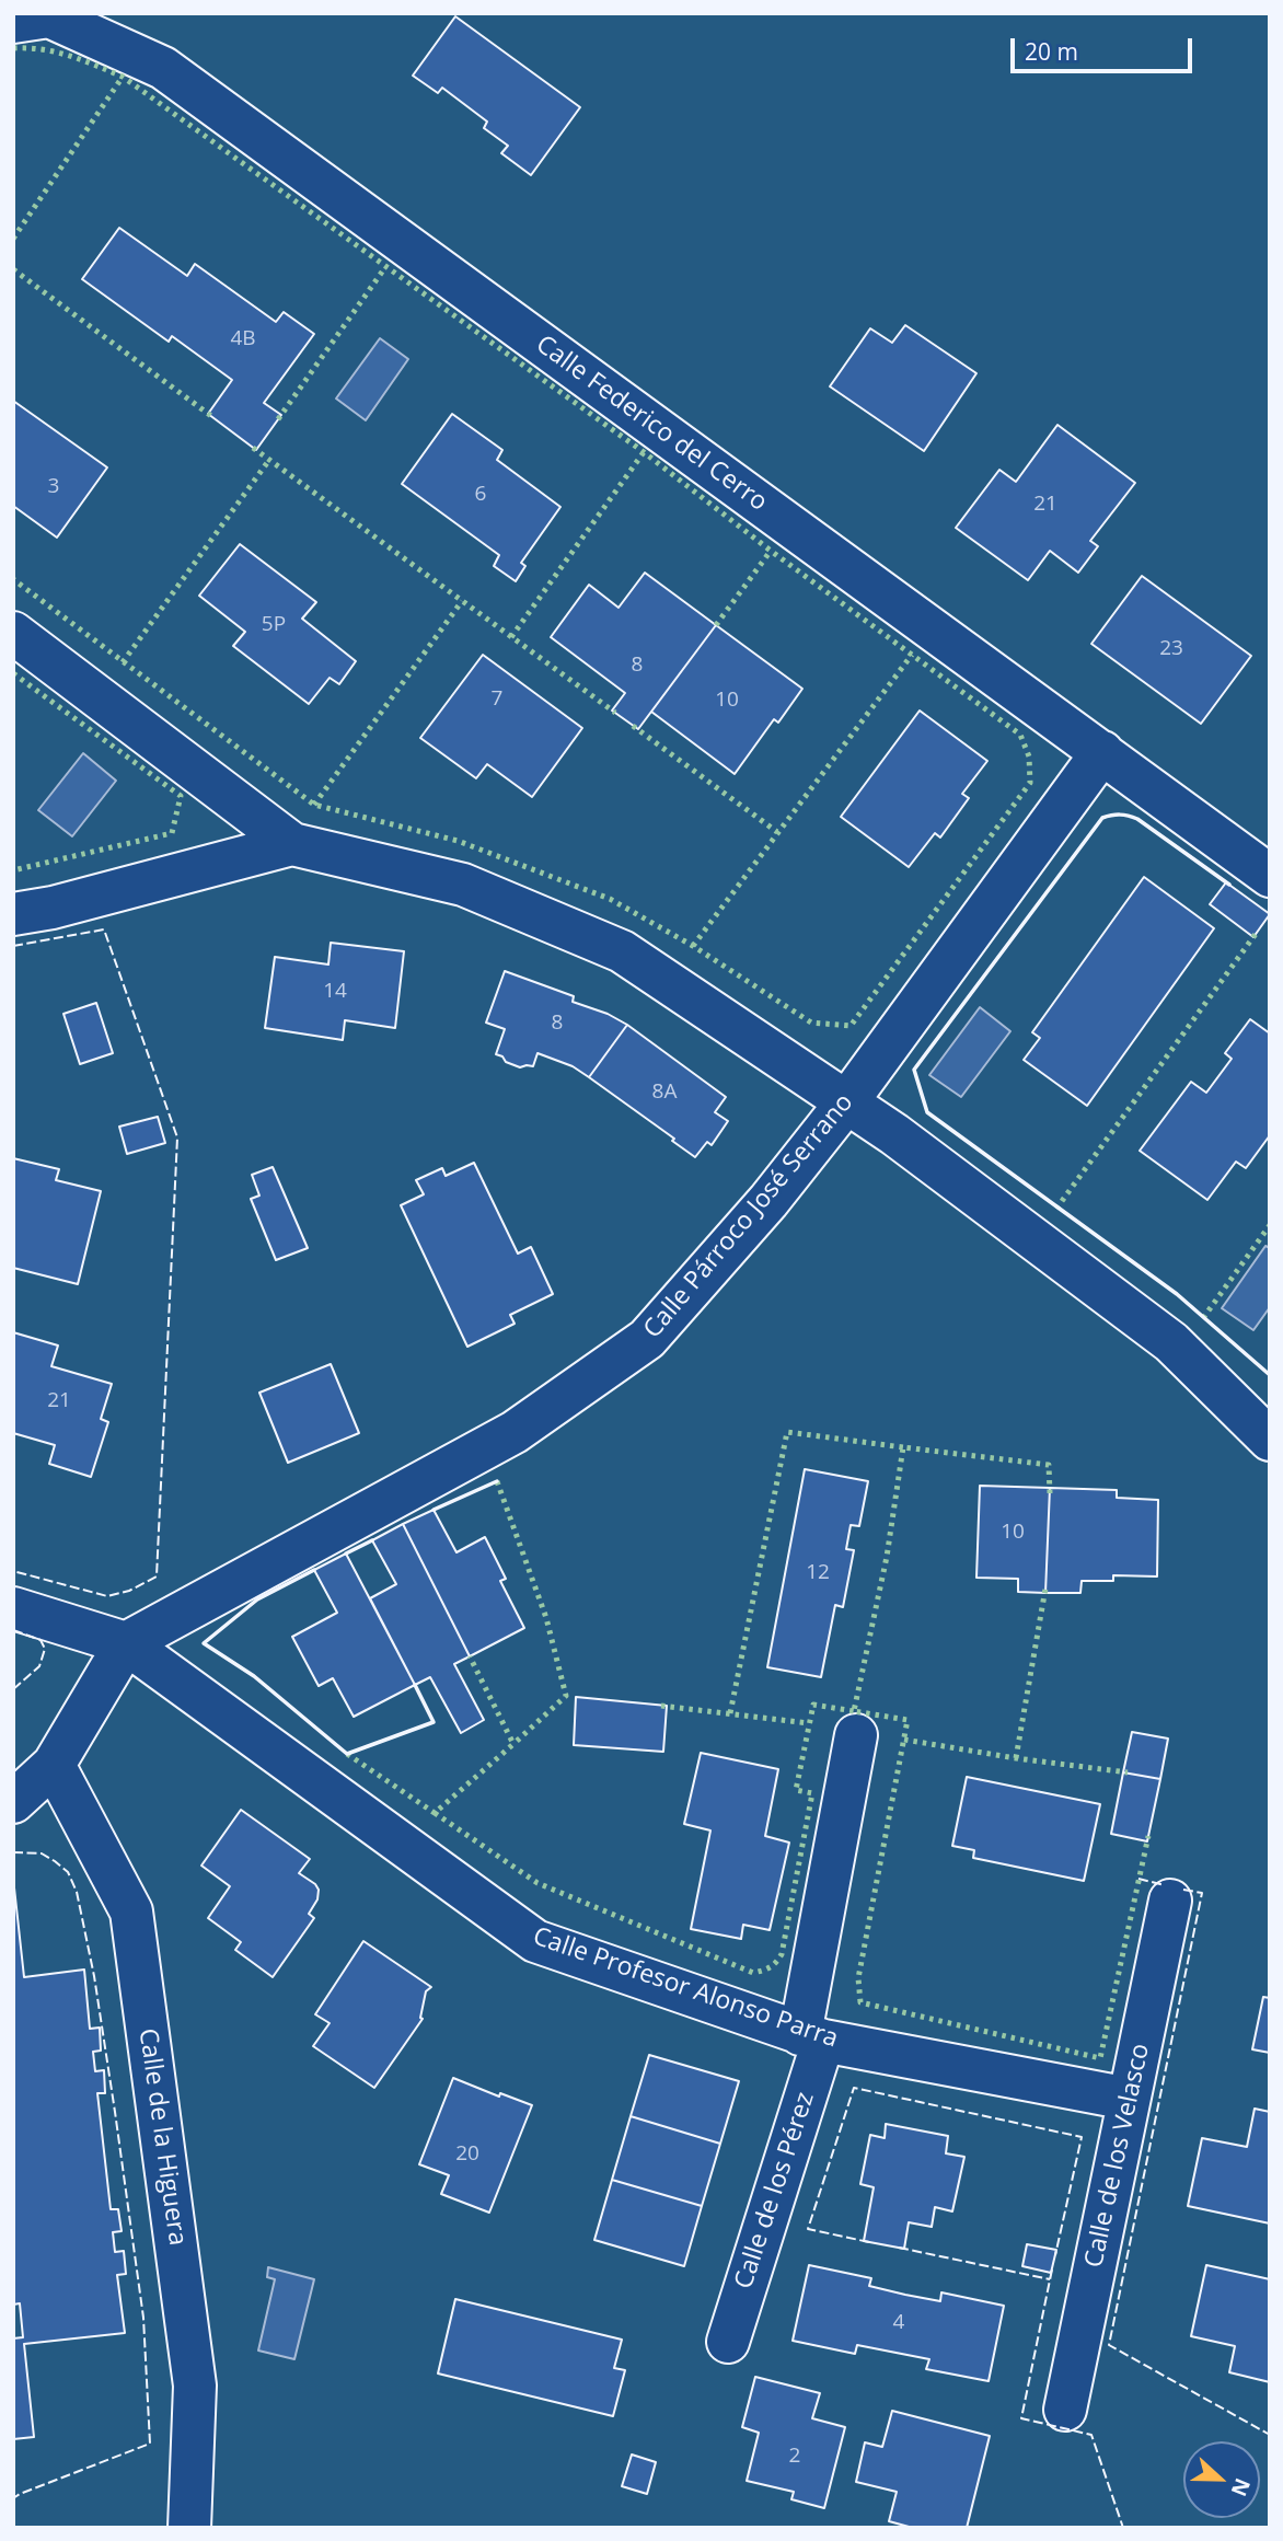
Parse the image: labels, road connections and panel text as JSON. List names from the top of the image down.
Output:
{
  "streets": {
    "street": [
      "Calle Federico del Cerro",
      "Calle Párroco José Serrano",
      "Calle Profesor Alonso Parra",
      "Calle de la Higuera",
      "Calle de los Velasco",
      "Calle de los Pérez"
    ]
  },
  "crossings": [
    ["Calle Federico del Cerro", "Calle Párroco José Serrano"],
    ["Calle Párroco José Serrano", "Calle Profesor Alonso Parra"],
    ["Calle Profesor Alonso Parra", "Calle de los Velasco"],
    ["Calle Profesor Alonso Parra", "Calle de los Pérez"]
  ],
  "house_numbers": [
    "4B",
    "3",
    "6",
    "21",
    "5P",
    "23",
    "8",
    "7",
    "10",
    "14",
    "8",
    "8A",
    "21",
    "10",
    "12",
    "20",
    "4",
    "2"
  ],
  "scale_bar": "20 m",
  "north": "right"
}
